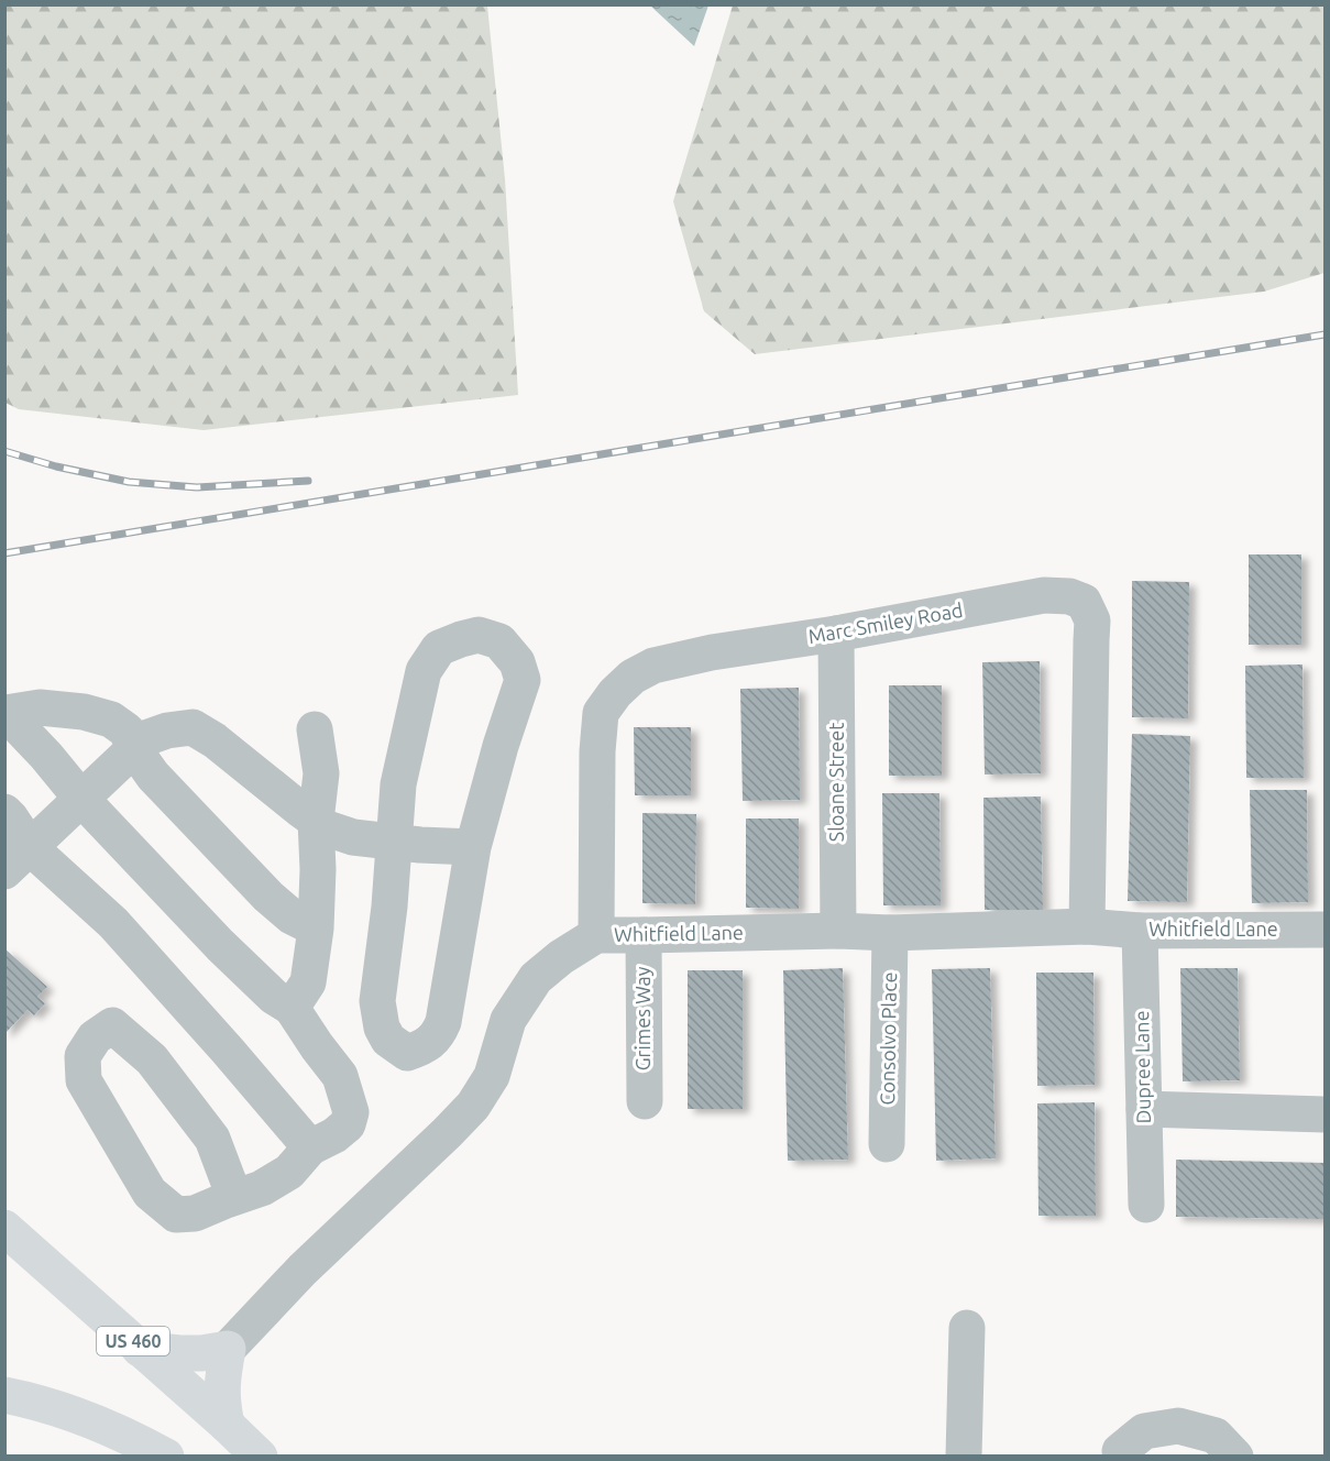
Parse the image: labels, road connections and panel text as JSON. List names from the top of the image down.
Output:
{
  "streets": {
    "main road": ["US 460"],
    "street": [
      "Marc Smiley Road",
      "Sloane Street",
      "Whitfield Lane",
      "Grimes Way",
      "Consolvo Place",
      "Dupree Lane"
    ]
  },
  "crossings": [
    ["Marc Smiley Road", "Sloane Street"],
    ["Marc Smiley Road", "Whitfield Lane"],
    ["Sloane Street", "Whitfield Lane"],
    ["Whitfield Lane", "Grimes Way"],
    ["Whitfield Lane", "Consolvo Place"],
    ["Whitfield Lane", "Dupree Lane"]
  ]
}
